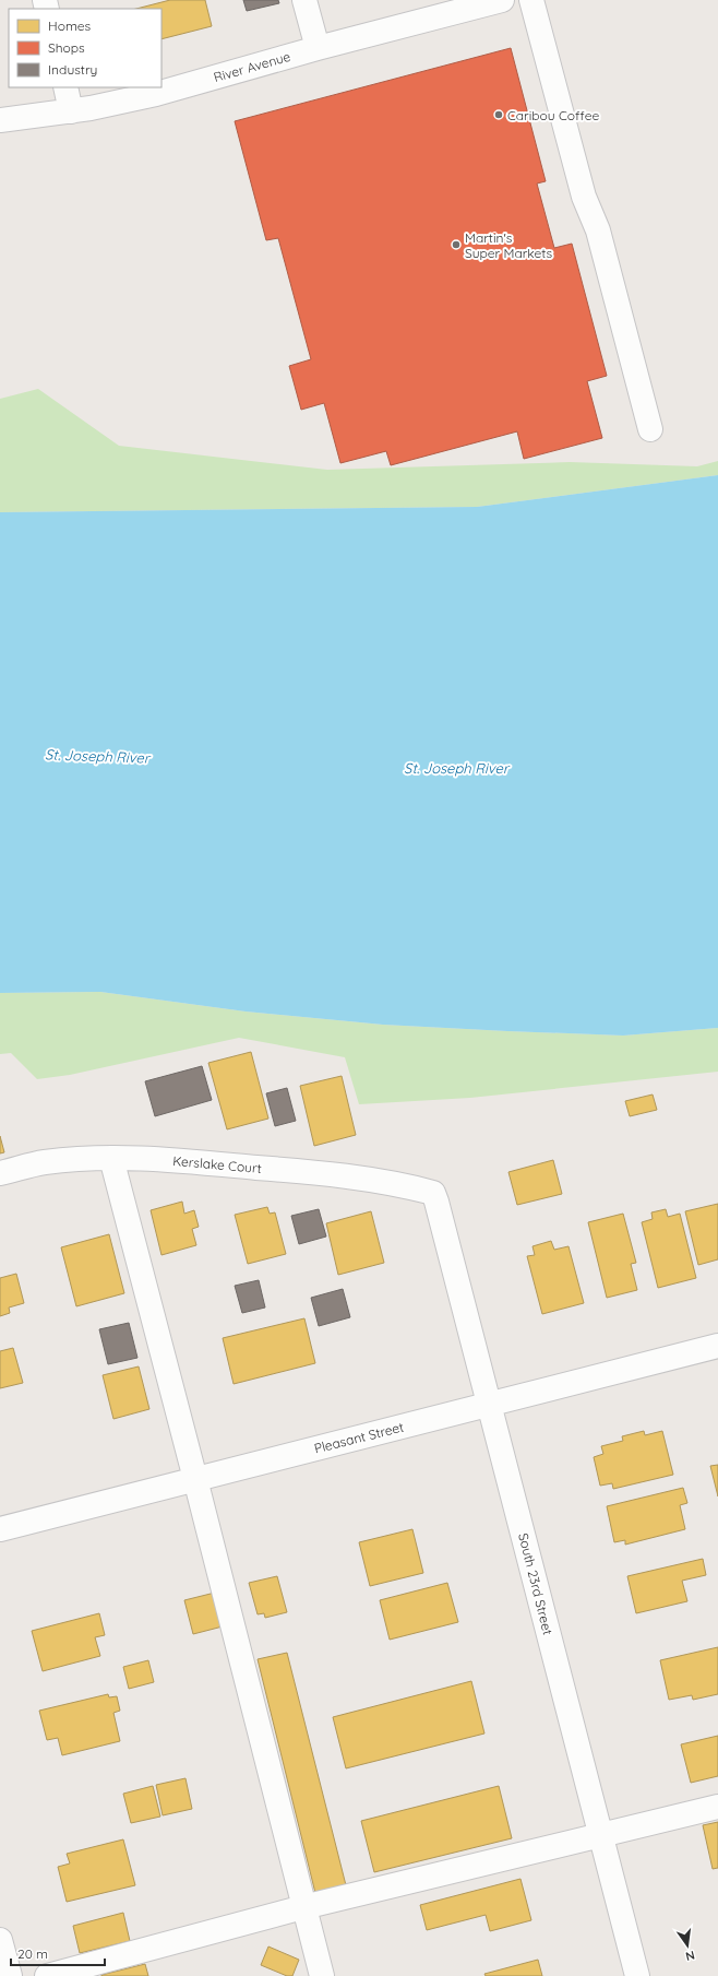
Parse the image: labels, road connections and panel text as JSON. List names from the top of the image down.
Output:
{
  "streets": {
    "street": [
      "River Avenue",
      "Kerslake Court",
      "Pleasant Street",
      "South 23rd Street"
    ]
  },
  "crossings": [
    ["Kerslake Court", "South 23rd Street"],
    ["Pleasant Street", "South 23rd Street"]
  ],
  "water": ["St. Joseph River"],
  "places": ["Caribou Coffee", "Martin's Super Markets"],
  "legend": ["Homes", "Shops", "Industry"],
  "scale_bar": "20 m",
  "north": "bottom"
}
